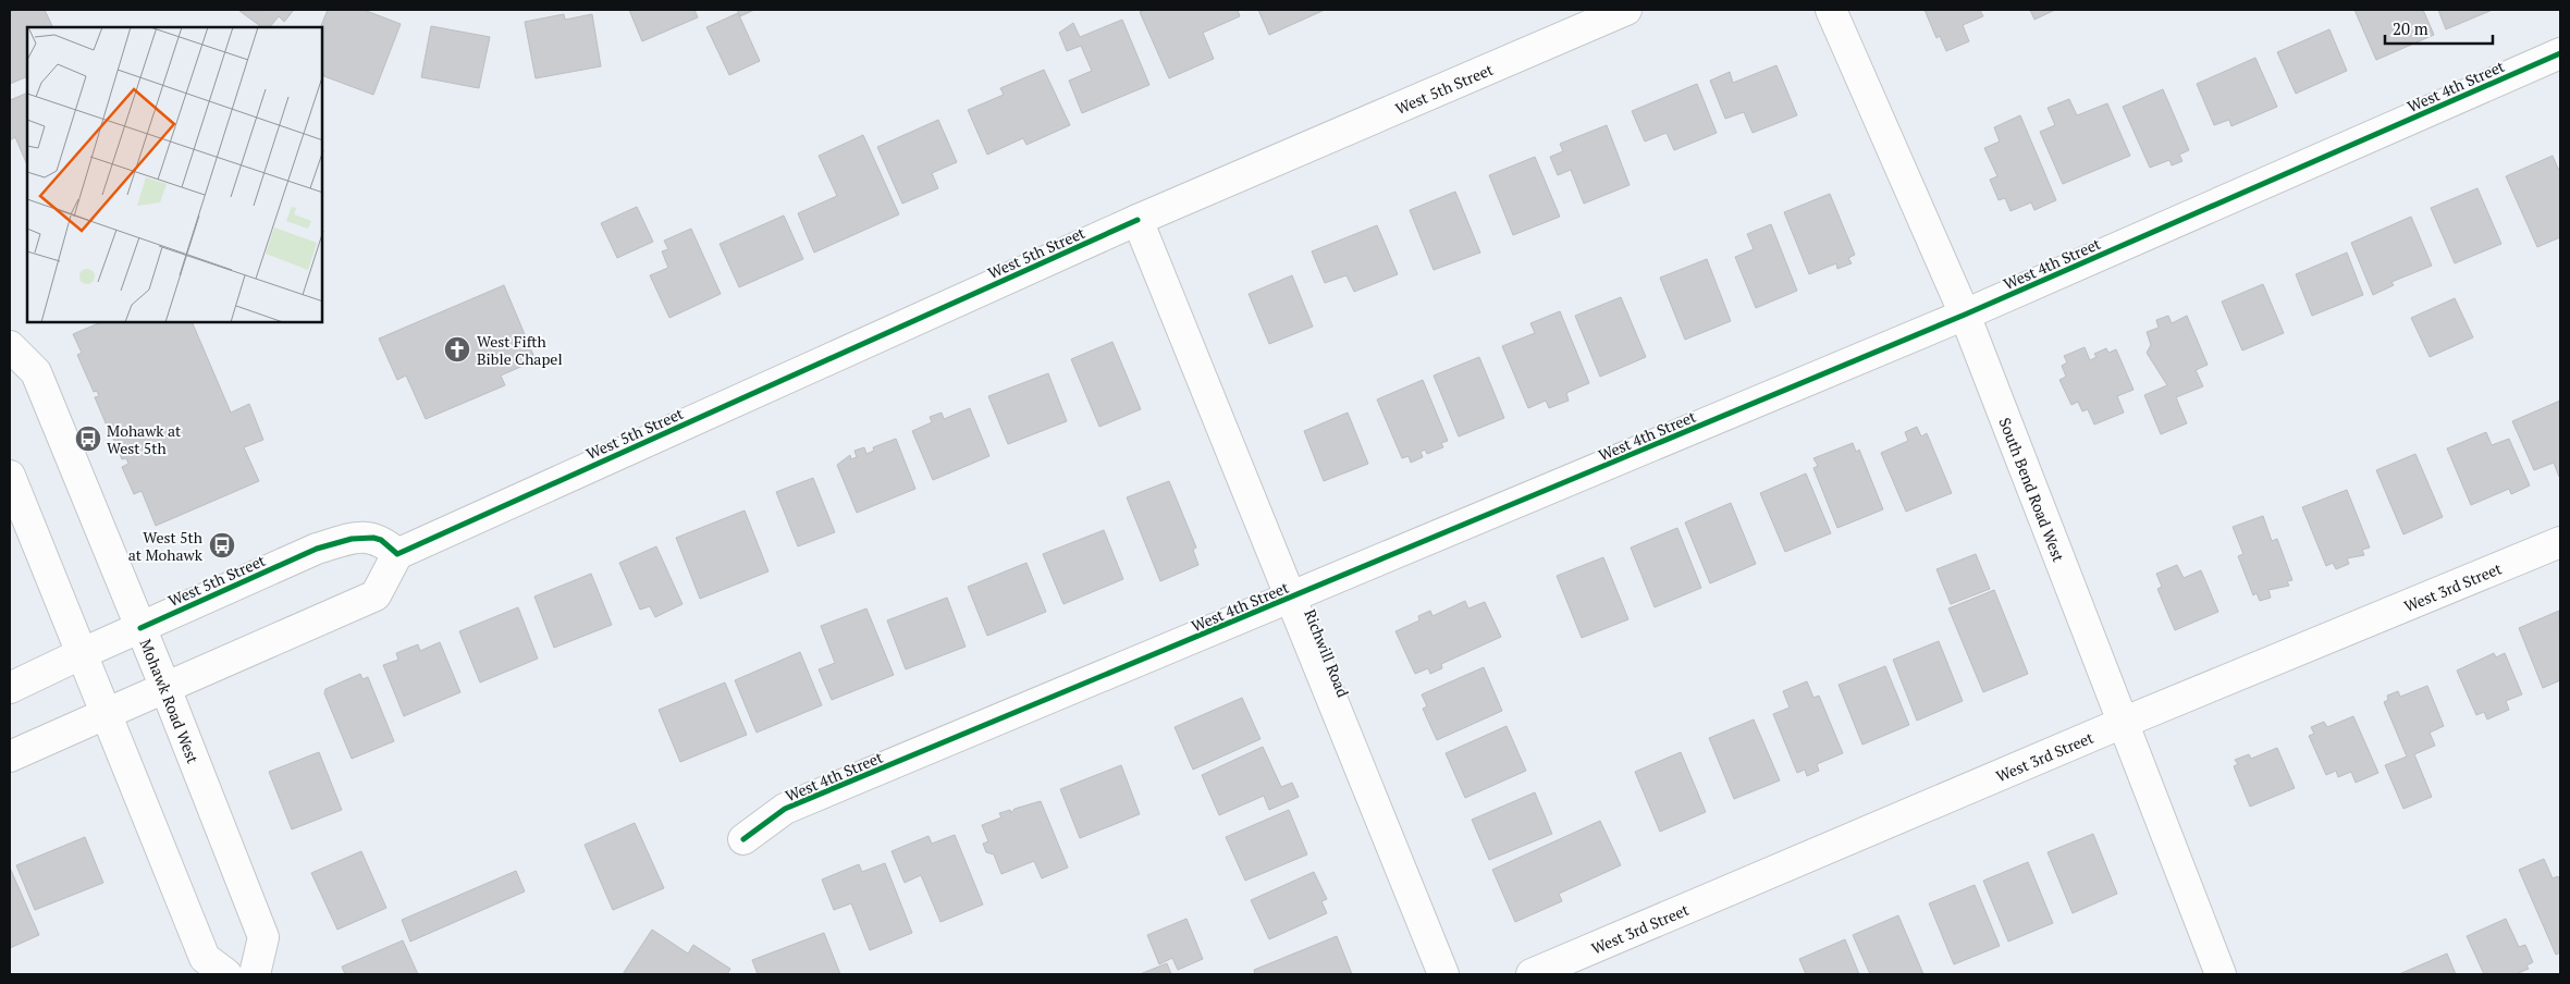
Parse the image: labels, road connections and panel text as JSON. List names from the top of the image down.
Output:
{
  "streets": {
    "street": [
      "West 4th Street",
      "West 5th Street",
      "South Bend Road West",
      "West 3rd Street",
      "Richwill Road",
      "Mohawk Road West"
    ]
  },
  "crossings": [
    ["West 4th Street", "South Bend Road West"],
    ["West 4th Street", "Richwill Road"],
    ["West 5th Street", "Richwill Road"],
    ["West 5th Street", "Mohawk Road West"],
    ["South Bend Road West", "West 3rd Street"]
  ],
  "places": {
    "church": ["West Fifth Bible Chapel"],
    "bus stop": ["Mohawk at West 5th", "West 5th at Mohawk"]
  },
  "scale_bar": "20 m"
}
